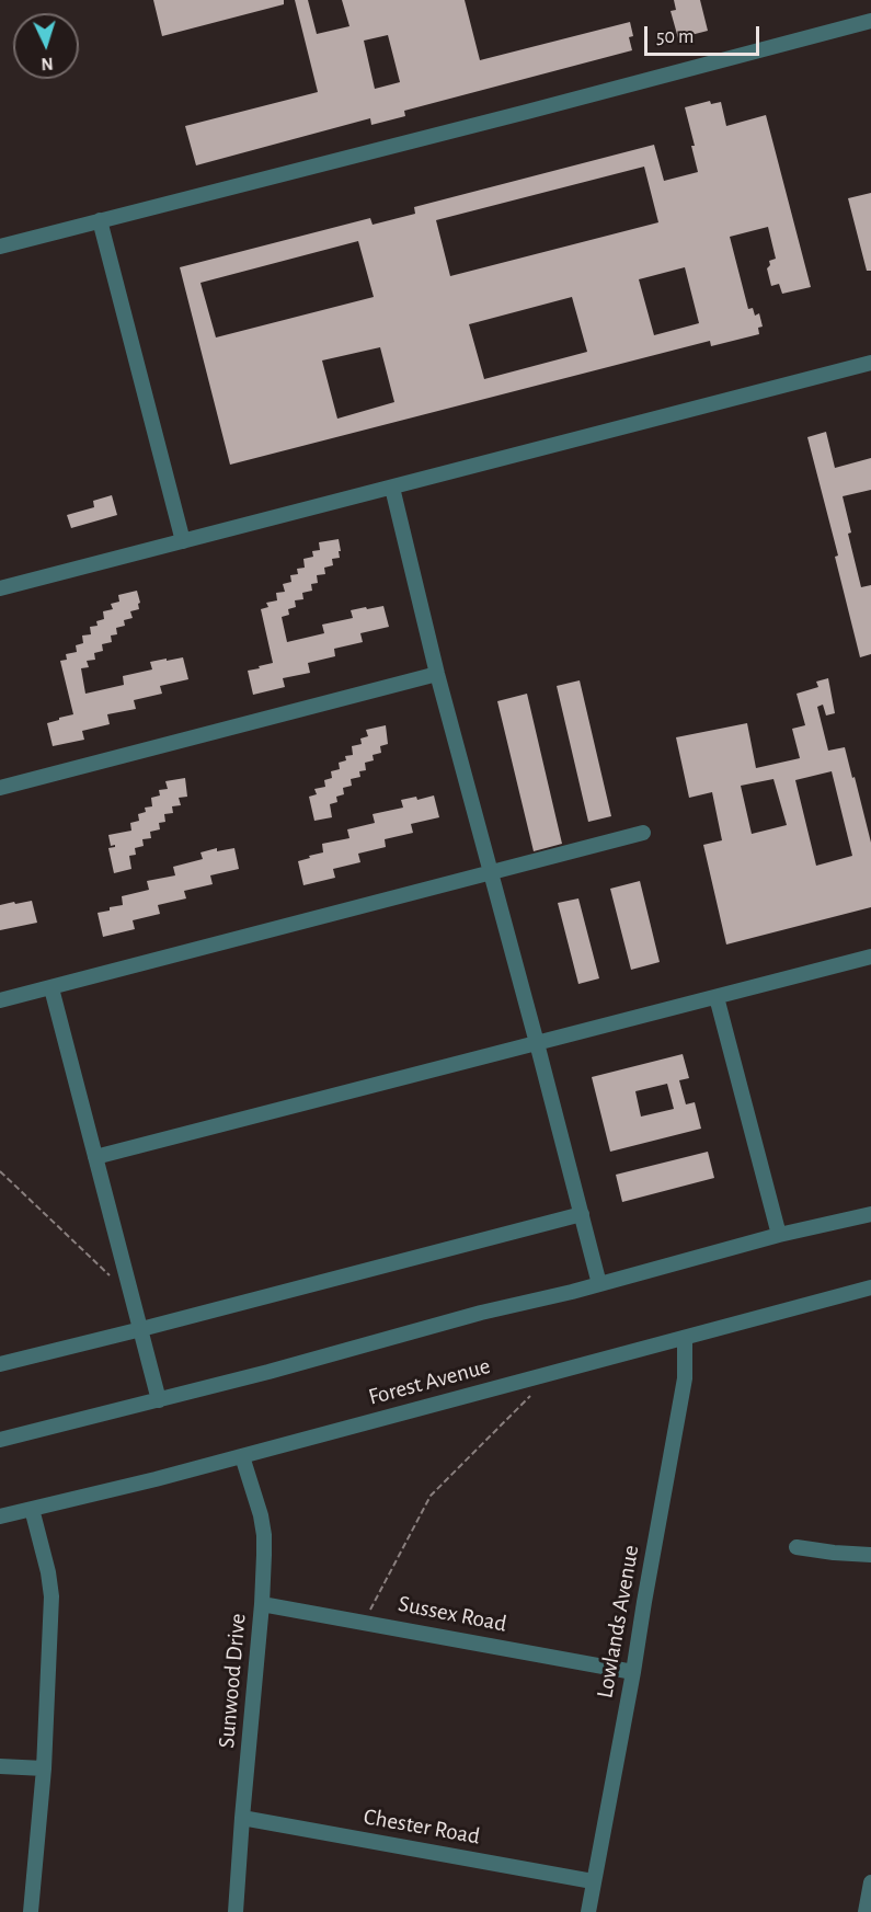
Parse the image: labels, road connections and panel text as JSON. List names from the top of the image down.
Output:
{
  "streets": {
    "street": [
      "Forest Avenue",
      "Sussex Road",
      "Lowlands Avenue",
      "Sunwood Drive",
      "Chester Road"
    ]
  },
  "crossings": [
    ["Forest Avenue", "Lowlands Avenue"],
    ["Forest Avenue", "Sunwood Drive"],
    ["Sussex Road", "Lowlands Avenue"],
    ["Sussex Road", "Sunwood Drive"],
    ["Lowlands Avenue", "Chester Road"],
    ["Sunwood Drive", "Chester Road"]
  ],
  "scale_bar": "50 m",
  "north": "bottom"
}
